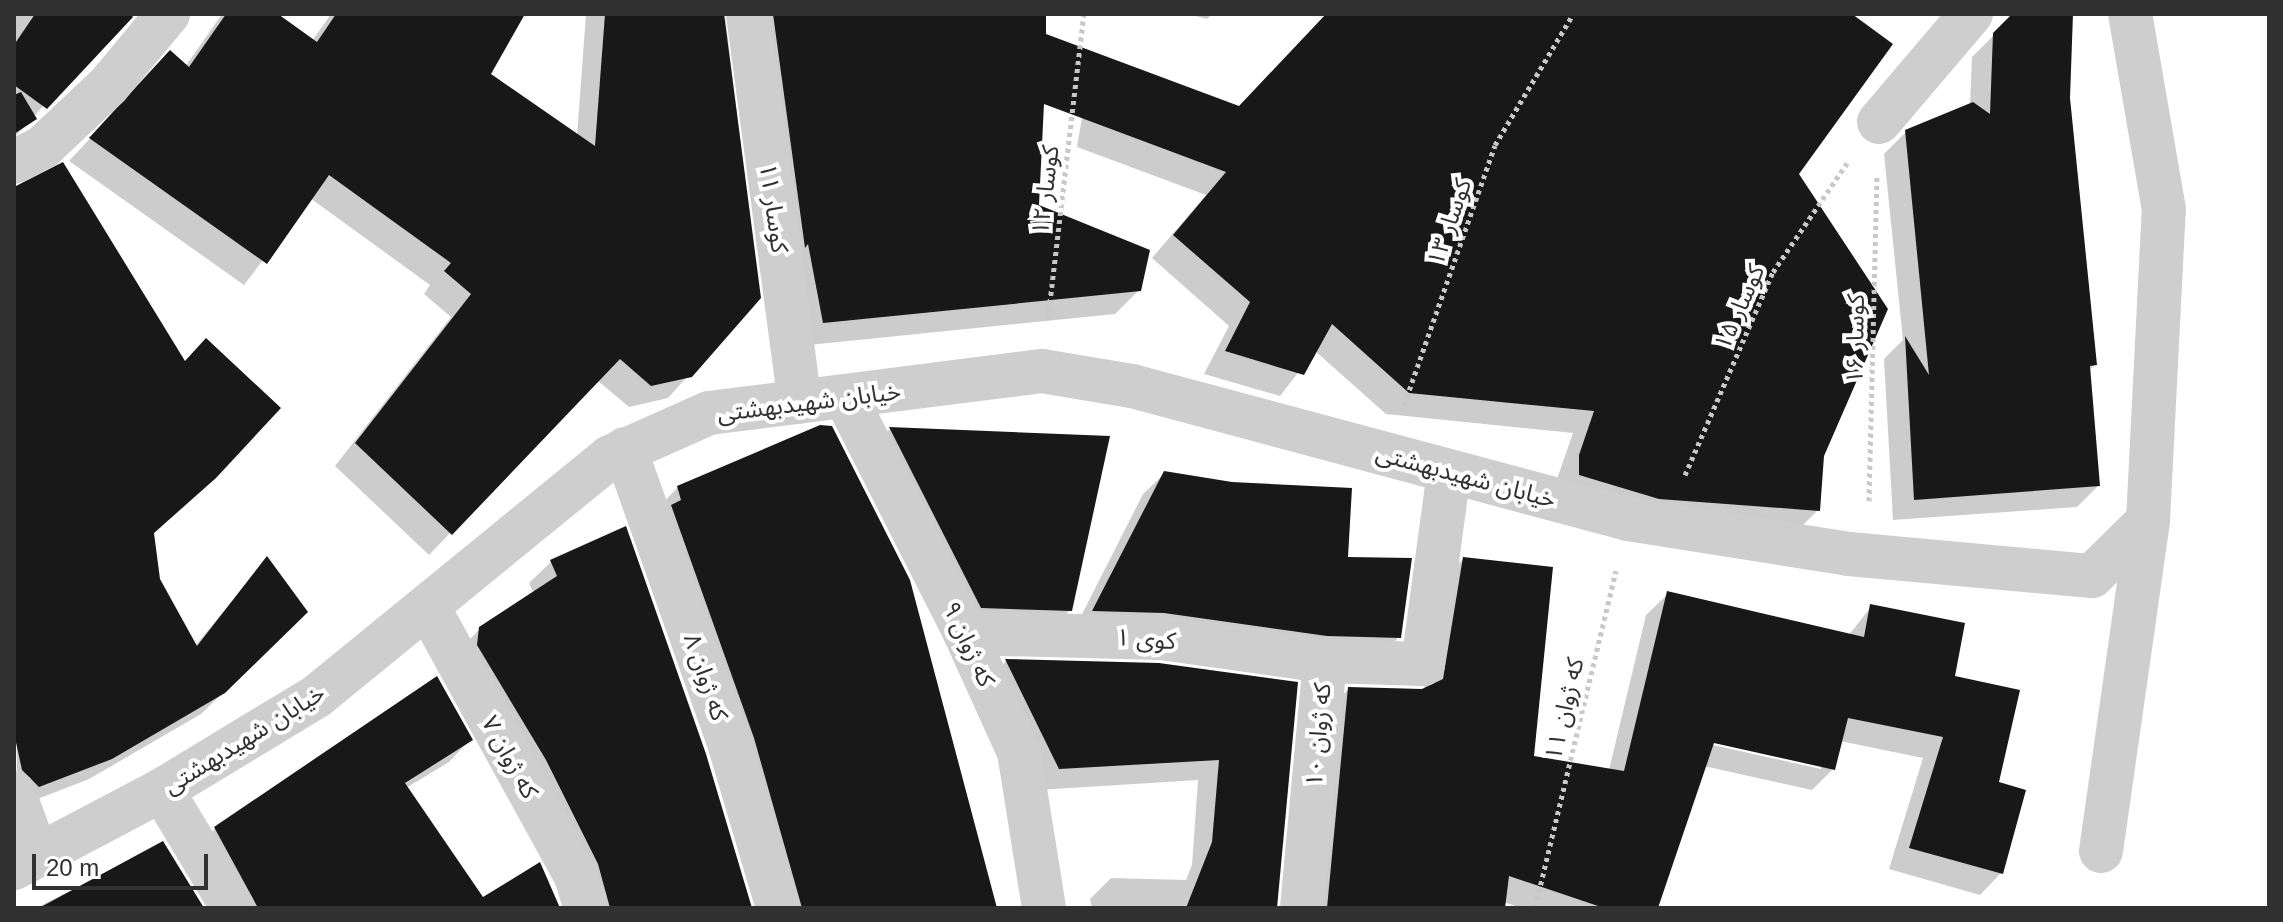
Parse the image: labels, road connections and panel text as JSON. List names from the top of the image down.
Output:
{
  "streets": {
    "street": [
      "کوسار ۱۱",
      "خیابان شهیدبهشتی",
      "کوی ۱",
      "که ژوان ۹",
      "که ژوان ۸",
      "که ژوان ۱۰",
      "که ژوان ۷"
    ],
    "path": [
      "کوسار ۱۲",
      "کوسار ۱۳",
      "کوسار ۱۵",
      "کوسار ۱۶",
      "که ژوان ۱۱"
    ]
  },
  "crossings": [
    ["کوسار ۱۲", "خیابان شهیدبهشتی"],
    ["کوسار ۱۱", "خیابان شهیدبهشتی"],
    ["کوسار ۱۳", "خیابان شهیدبهشتی"],
    ["کوسار ۱۵", "کوسار ۱۶"],
    ["کوسار ۱۵", "خیابان شهیدبهشتی"],
    ["کوسار ۱۵", "که ژوان ۱۱"],
    ["کوسار ۱۶", "خیابان شهیدبهشتی"],
    ["خیابان شهیدبهشتی", "که ژوان ۹"],
    ["خیابان شهیدبهشتی", "که ژوان ۸"],
    ["خیابان شهیدبهشتی", "که ژوان ۱۱"],
    ["خیابان شهیدبهشتی", "که ژوان ۱۰"],
    ["خیابان شهیدبهشتی", "که ژوان ۷"],
    ["کوی ۱", "که ژوان ۹"],
    ["کوی ۱", "که ژوان ۱۰"]
  ],
  "scale_bar": "20 m"
}
